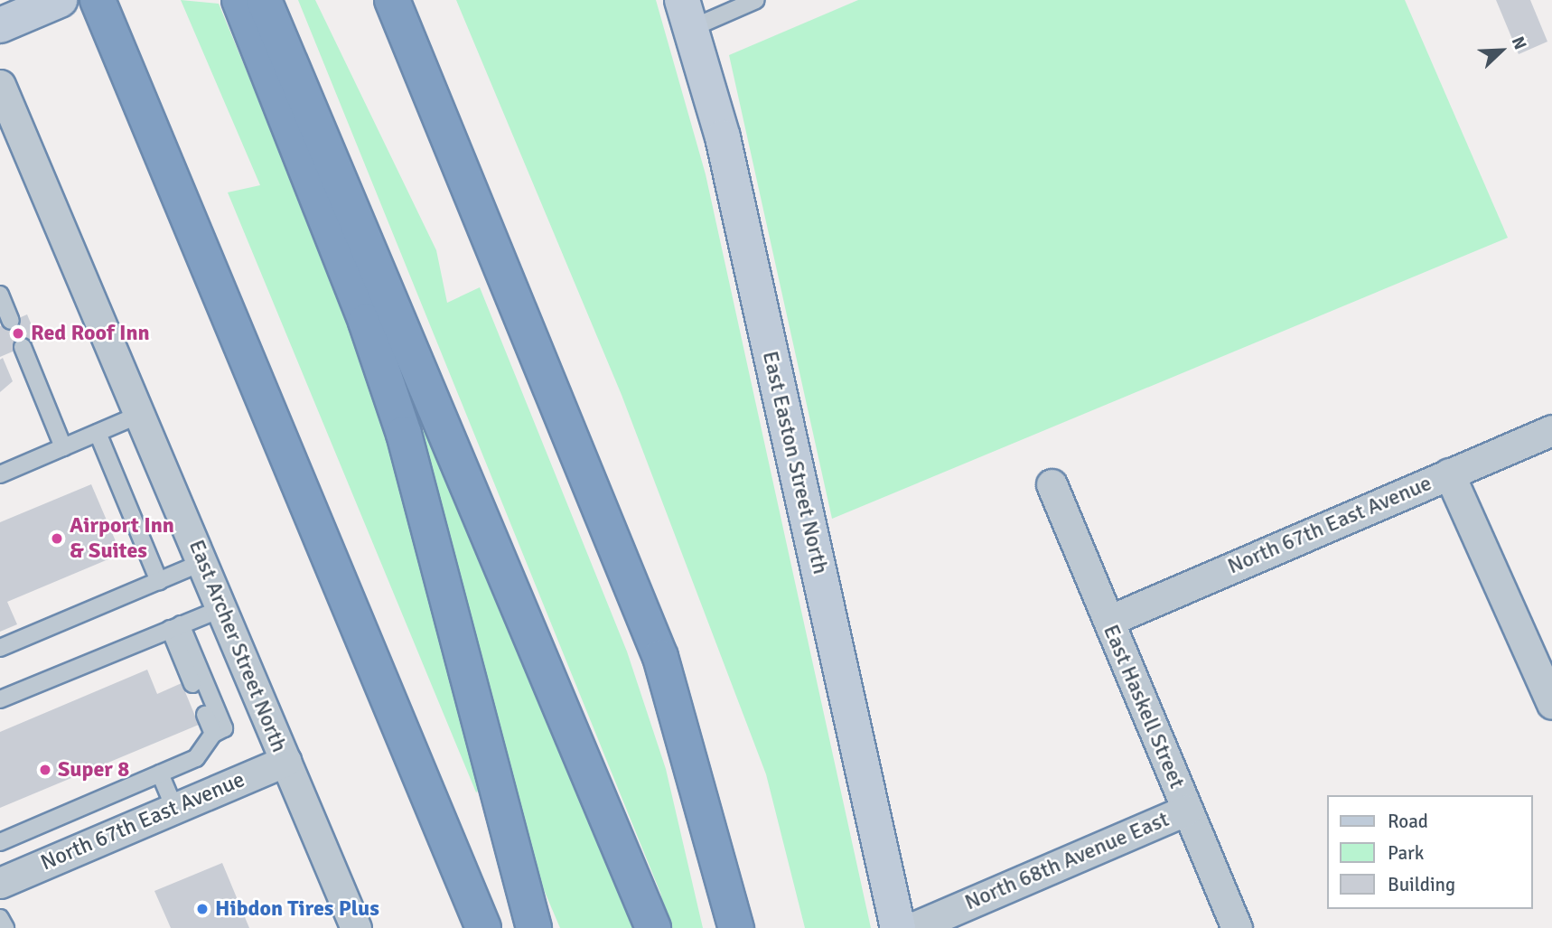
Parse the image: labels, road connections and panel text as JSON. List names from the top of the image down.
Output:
{
  "streets": {
    "street": [
      "East Easton Street North",
      "North 67th East Avenue",
      "East Archer Street North",
      "East Haskell Street",
      "North 68th Avenue East"
    ]
  },
  "crossings": [
    ["North 67th East Avenue", "East Archer Street North"],
    ["North 67th East Avenue", "East Haskell Street"],
    ["East Haskell Street", "North 68th Avenue East"]
  ],
  "places": [
    "Red Roof Inn",
    "Airport Inn & Suites",
    "Super 8",
    "Hibdon Tires Plus"
  ],
  "legend": ["Road", "Park", "Building"],
  "north": "top right"
}
